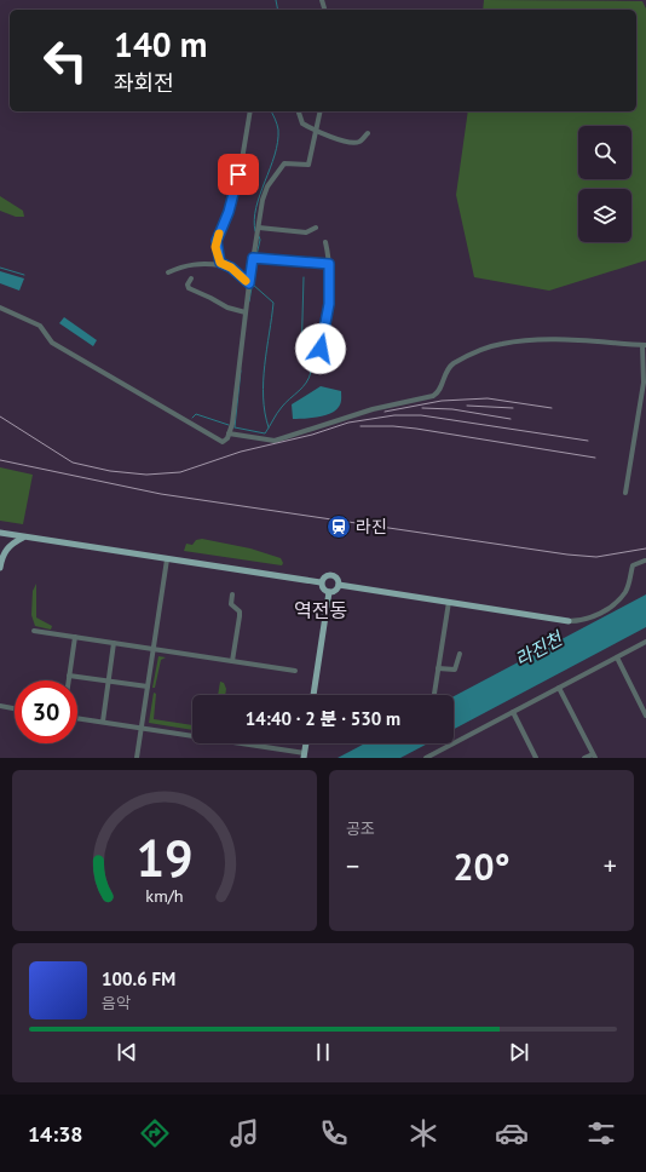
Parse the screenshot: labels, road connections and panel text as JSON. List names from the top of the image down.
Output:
{
  "districts": ["역전동"],
  "water": ["라진천"],
  "places": {
    "station": ["라진"]
  },
  "page": {
    "turn": ["140 m", "좌회전"],
    "limit": "30",
    "trip": "14:40 · 2 분 · 530 m",
    "tile": "공조",
    "heat": ["−", "20°", "+"],
    "song": ["100.6 FM", "음악"],
    "tabs": "14:38",
    "gauge": ["19", "km/h"]
  }
}
